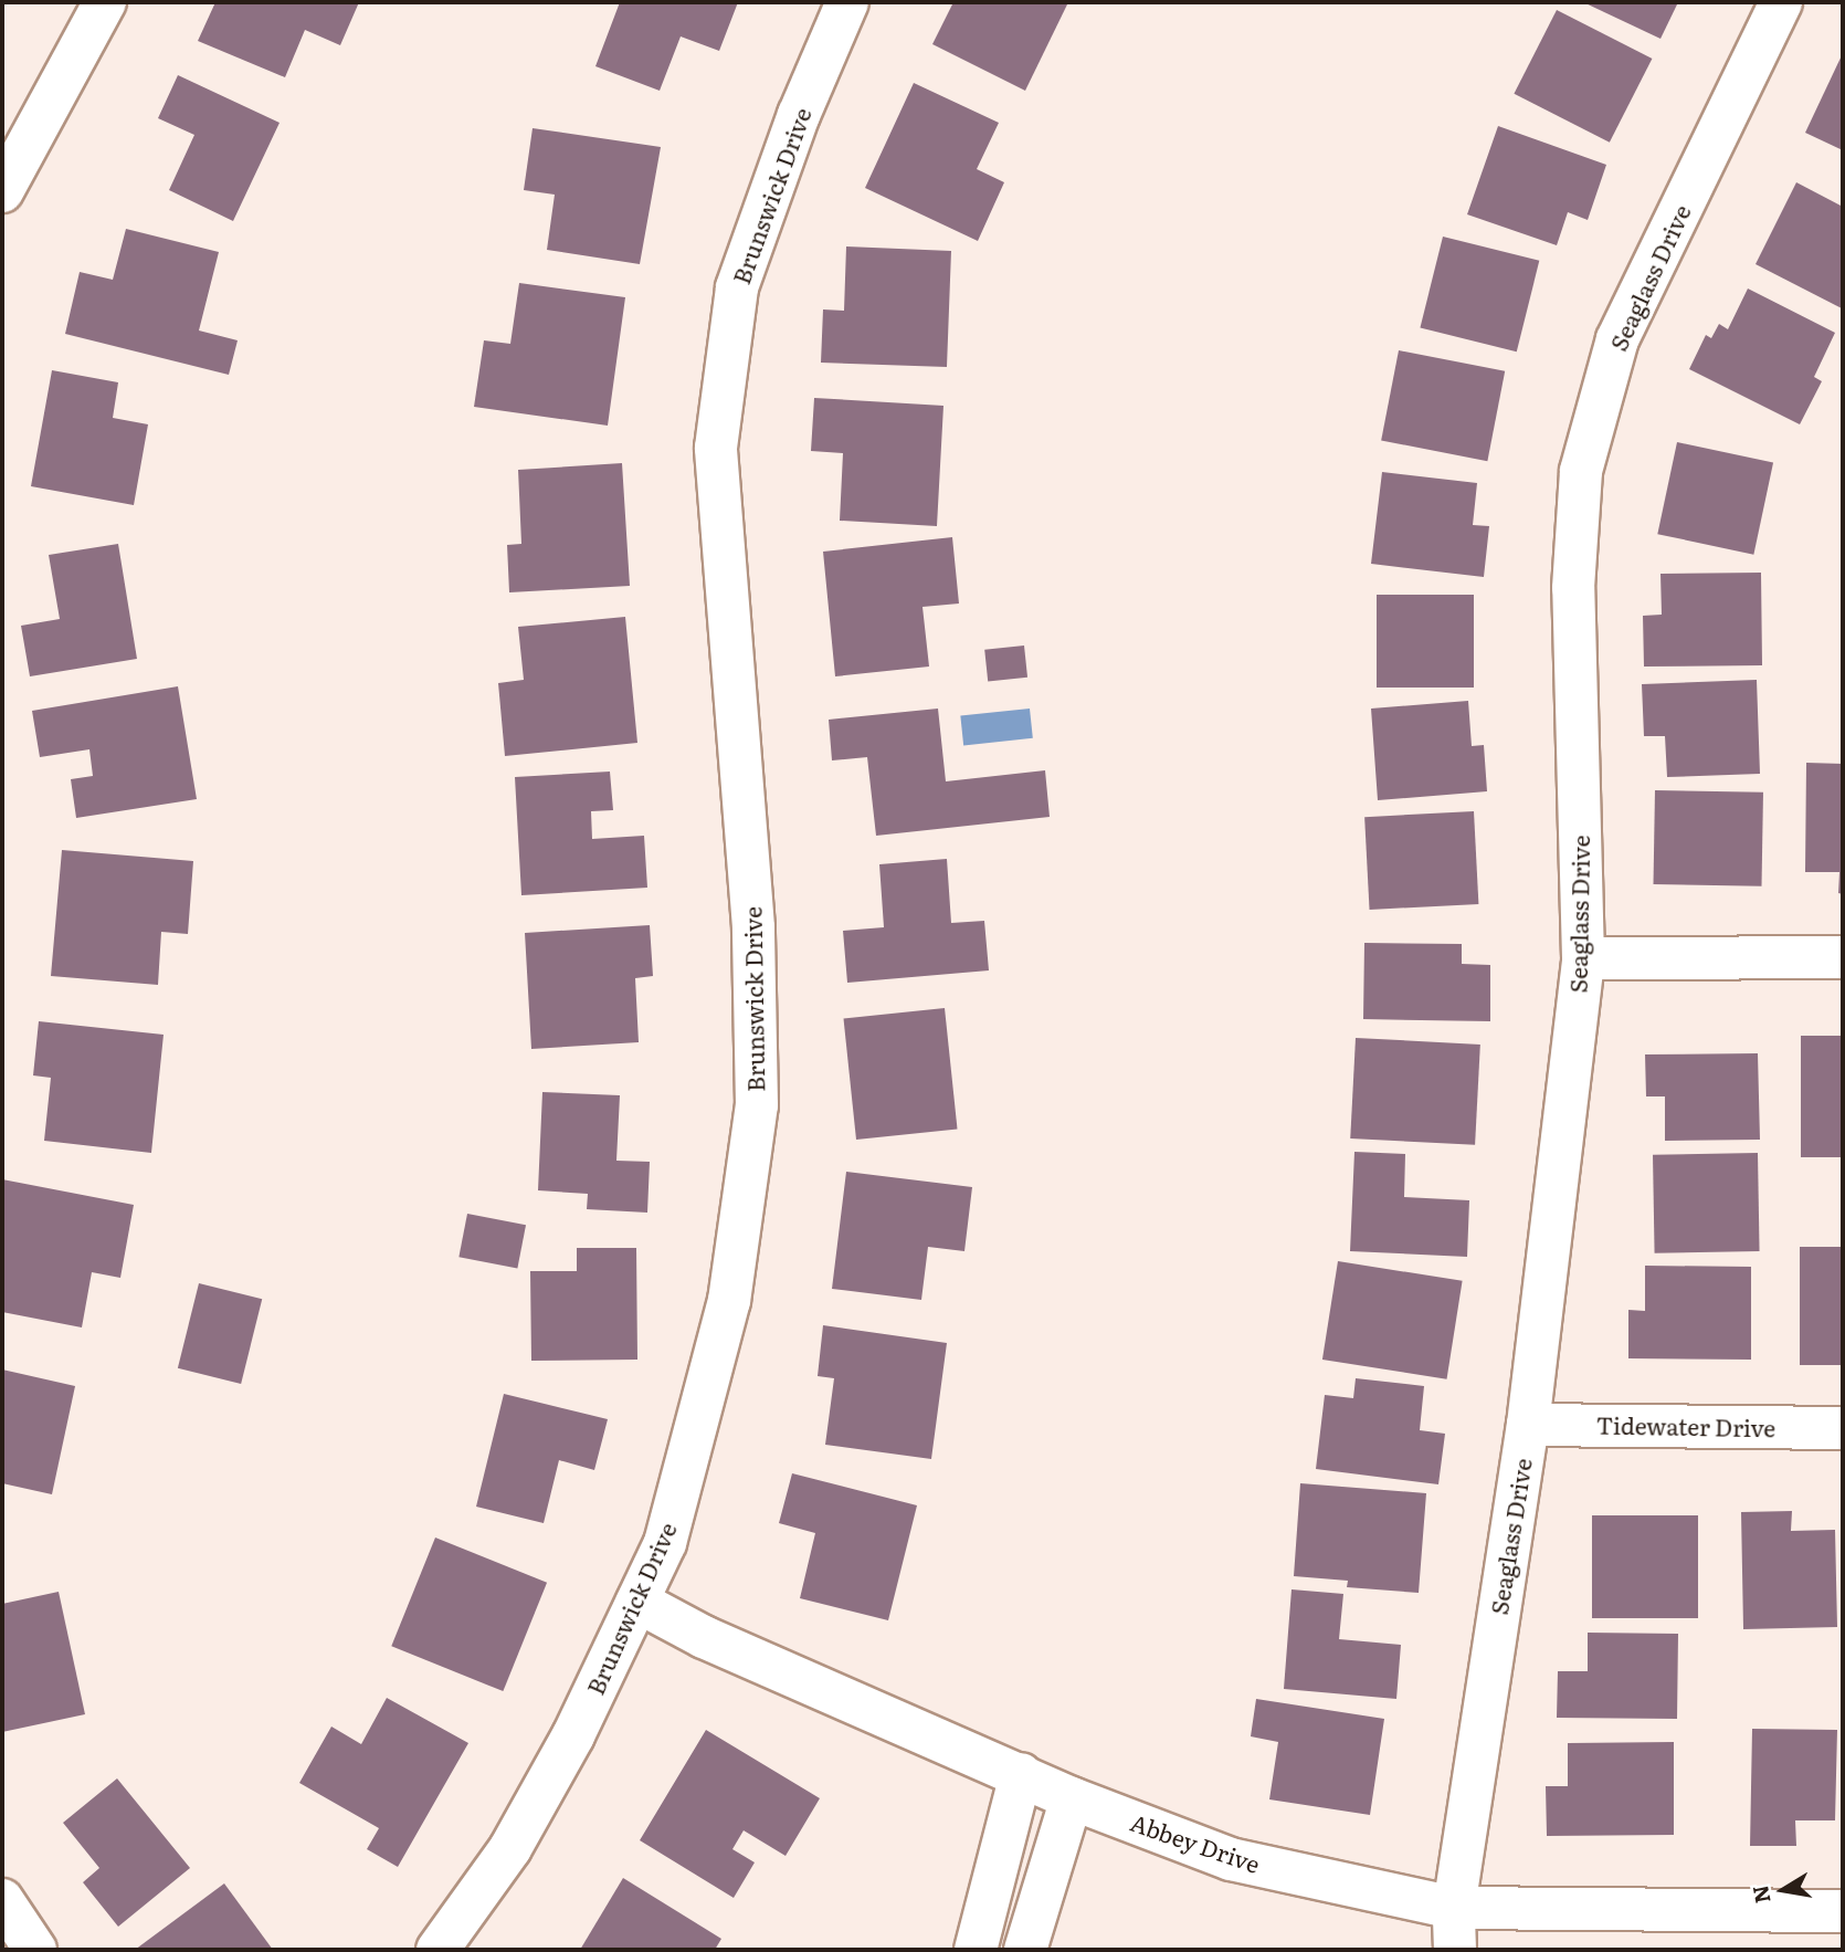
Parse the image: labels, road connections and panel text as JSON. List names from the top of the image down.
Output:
{
  "streets": {
    "street": [
      "Brunswick Drive",
      "Seaglass Drive",
      "Tidewater Drive",
      "Abbey Drive"
    ]
  },
  "crossings": [
    ["Brunswick Drive", "Abbey Drive"],
    ["Seaglass Drive", "Tidewater Drive"],
    ["Seaglass Drive", "Abbey Drive"]
  ],
  "north": "left"
}
